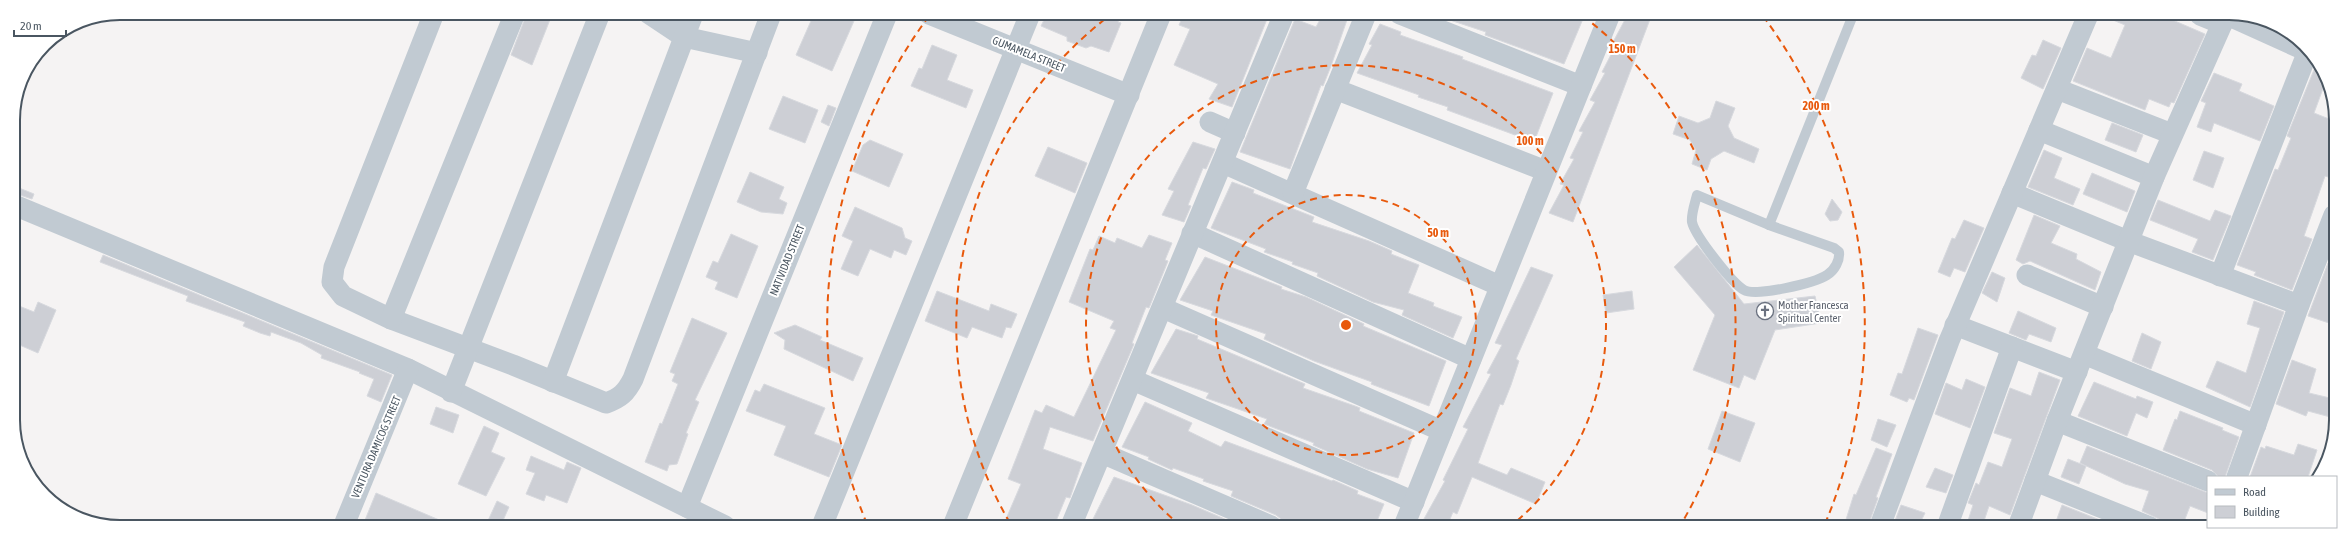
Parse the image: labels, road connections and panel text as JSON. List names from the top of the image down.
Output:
{
  "streets": {
    "street": ["GUMAMELA STREET", "NATIVIDAD STREET", "VENTURA DAMICOG STREET"]
  },
  "places": {
    "church": ["Mother Francesca Spiritual Center"]
  },
  "legend": ["Road", "Building"],
  "scale_bar": "20 m",
  "rings": [
    "150 m",
    "200 m",
    "100 m",
    "50 m"
  ]
}
